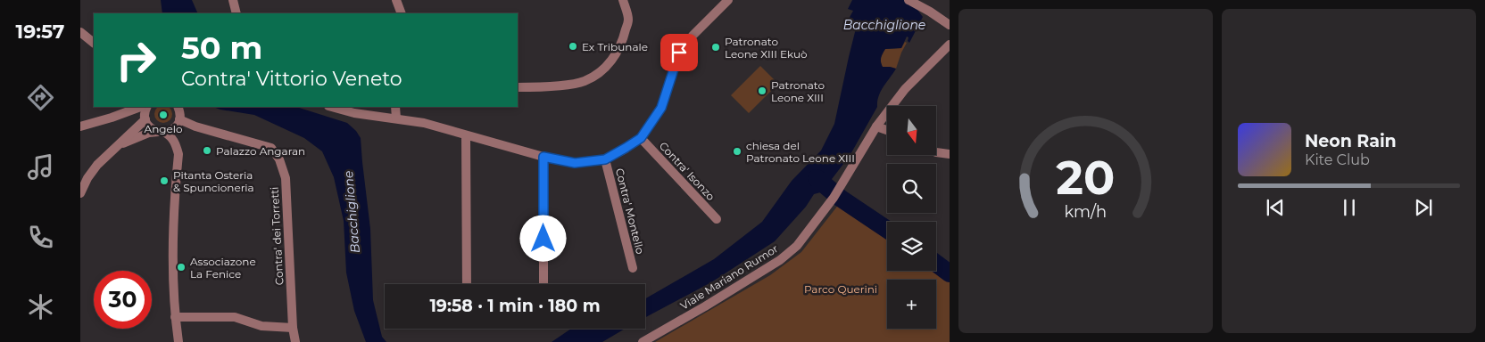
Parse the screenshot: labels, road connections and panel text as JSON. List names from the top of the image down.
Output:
{
  "streets": {
    "street": [
      "Contra' Isonzo",
      "Contra' Montello",
      "Contra' dei Torretti",
      "Viale Mariano Rumor"
    ]
  },
  "water": ["Bacchiglione"],
  "parks": ["Parco Querini"],
  "places": [
    "Ex Tribunale",
    "Patronato Leone XIII Ekuò",
    "Patronato Leone XIII",
    "Angelo",
    "Palazzo Angaran",
    "chiesa del Patronato Leone XIII",
    "Pitanta Osteria & Spuncioneria",
    "Associazone La Fenice"
  ],
  "north": "bottom",
  "page": {
    "tabs": "19:57",
    "turn": ["50 m", "Contra' Vittorio Veneto"],
    "map_buttons": "+",
    "song": ["Neon Rain", "Kite Club"],
    "limit": "30",
    "trip": "19:58 · 1 min · 180 m",
    "gauge": ["20", "km/h"]
  }
}
